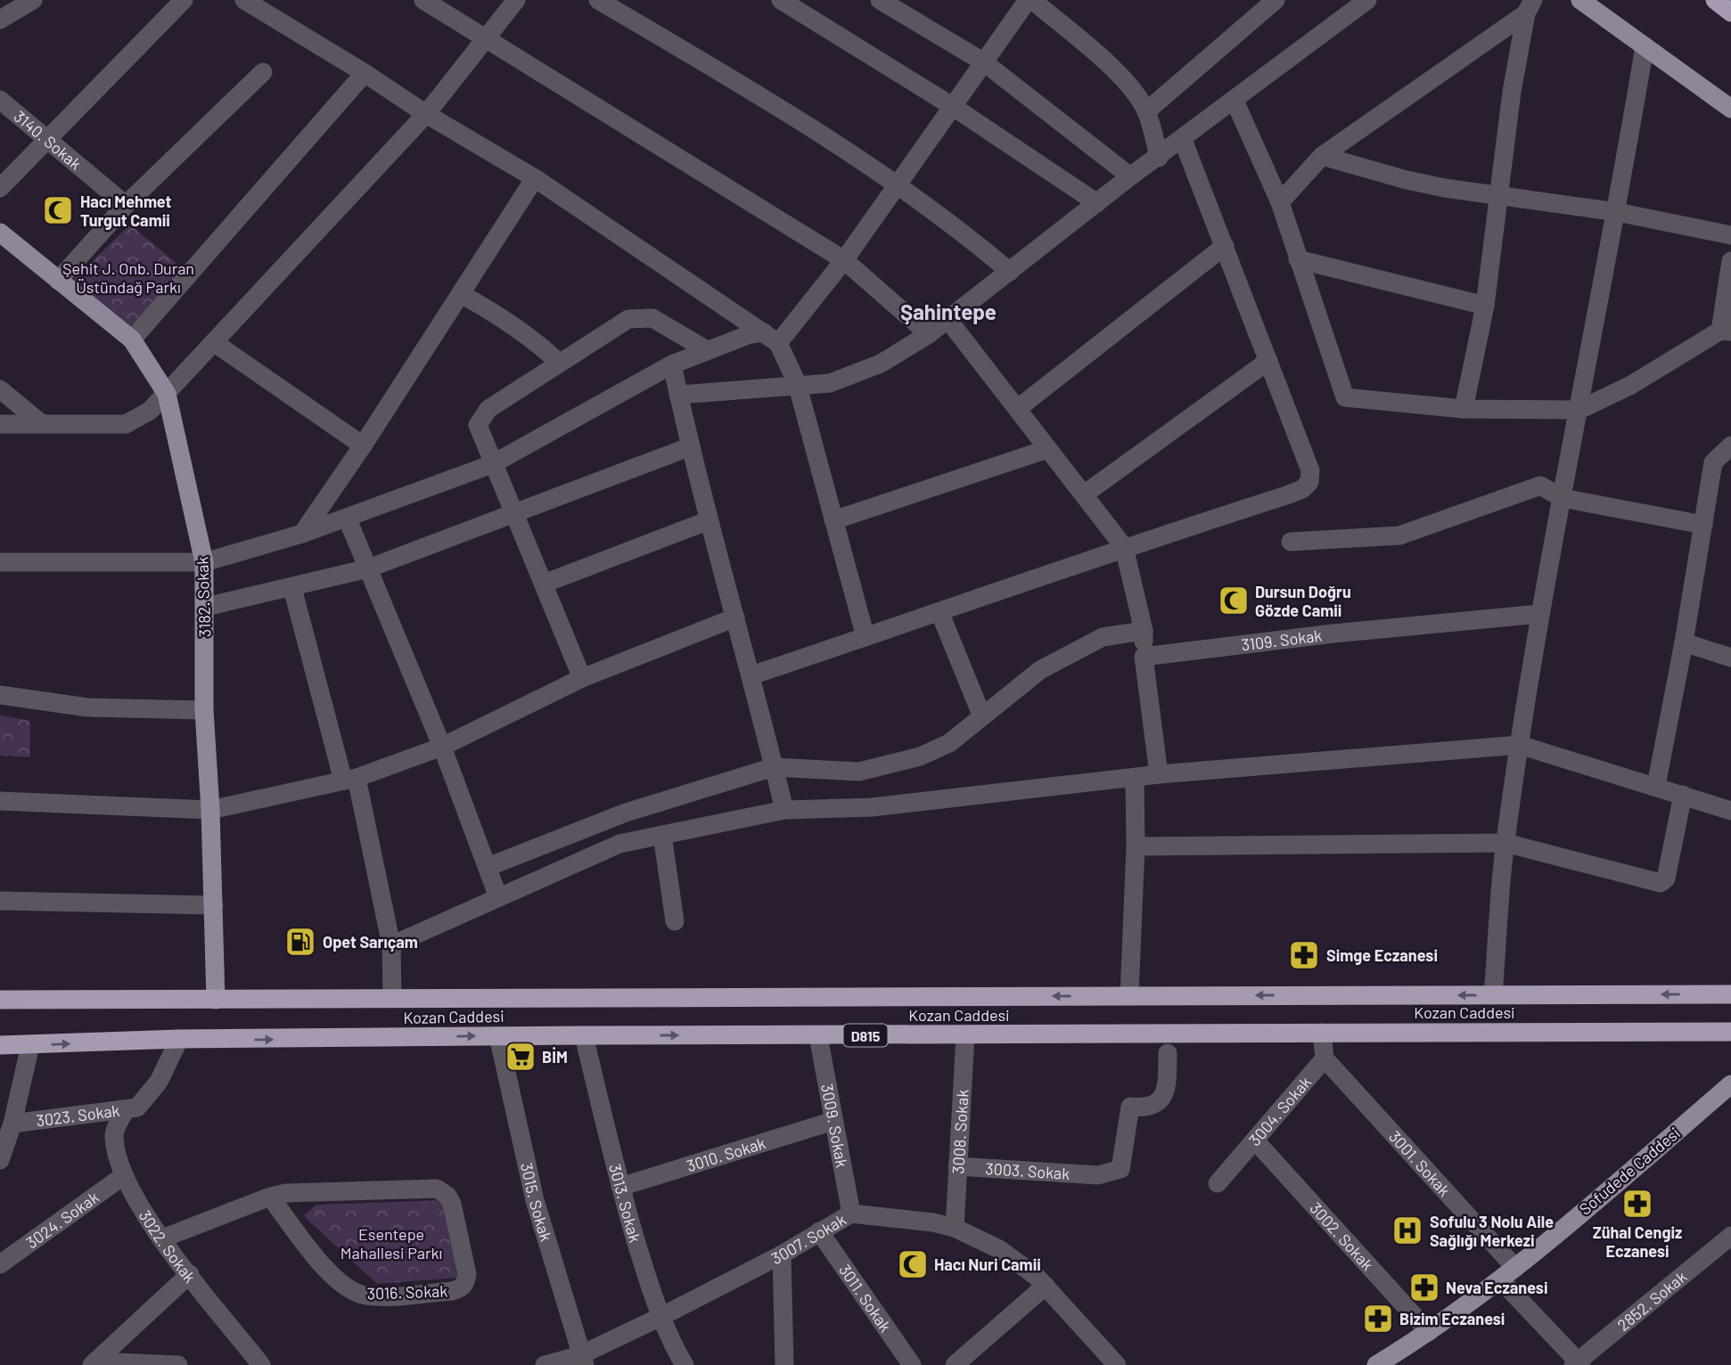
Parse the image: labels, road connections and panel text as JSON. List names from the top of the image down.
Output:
{
  "streets": {
    "highway": ["Kozan Caddesi", "D815"],
    "main road": ["3182. Sokak", "Sofudede Caddesi"],
    "street": [
      "3140. Sokak",
      "3109. Sokak",
      "3004. Sokak",
      "3023. Sokak",
      "3009. Sokak",
      "3008. Sokak",
      "3010. Sokak",
      "3001. Sokak",
      "3003. Sokak",
      "3015. Sokak",
      "3013. Sokak",
      "3024. Sokak",
      "3002. Sokak",
      "3007. Sokak",
      "3022. Sokak",
      "3016. Sokak",
      "3011. Sokak",
      "2852. Sokak"
    ]
  },
  "crossings": [
    ["3182. Sokak", "Kozan Caddesi"],
    ["Kozan Caddesi", "3023. Sokak"],
    ["Kozan Caddesi", "3009. Sokak"],
    ["Kozan Caddesi", "3008. Sokak"],
    ["Kozan Caddesi", "3015. Sokak"],
    ["Kozan Caddesi", "3013. Sokak"],
    ["3004. Sokak", "3001. Sokak"],
    ["3004. Sokak", "3002. Sokak"],
    ["3023. Sokak", "3022. Sokak"],
    ["3009. Sokak", "3010. Sokak"],
    ["3009. Sokak", "3007. Sokak"],
    ["3008. Sokak", "3003. Sokak"],
    ["3008. Sokak", "3007. Sokak"],
    ["3010. Sokak", "3013. Sokak"],
    ["3001. Sokak", "Sofudede Caddesi"],
    ["3001. Sokak", "2852. Sokak"],
    ["Sofudede Caddesi", "3002. Sokak"],
    ["3015. Sokak", "3007. Sokak"],
    ["3013. Sokak", "3007. Sokak"],
    ["3024. Sokak", "3022. Sokak"],
    ["3007. Sokak", "3011. Sokak"],
    ["3022. Sokak", "3016. Sokak"]
  ],
  "districts": ["Şahintepe"],
  "parks": ["Şehit J. Onb. Duran Üstündağ Parkı", "Esentepe Mahallesi Parkı"],
  "places": {
    "mosque": ["Hacı Mehmet Turgut Camii", "Dursun Doğru Gözde Camii", "Hacı Nuri Camii"],
    "fuel station": ["Opet Sarıçam"],
    "pharmacy": [
      "Simge Eczanesi",
      "Zühal Cengiz Eczanesi",
      "Neva Eczanesi",
      "Bizim Eczanesi"
    ],
    "supermarket": ["BİM"],
    "hospital": ["Sofulu 3 Nolu Aile Sağlığı Merkezi"]
  }
}
